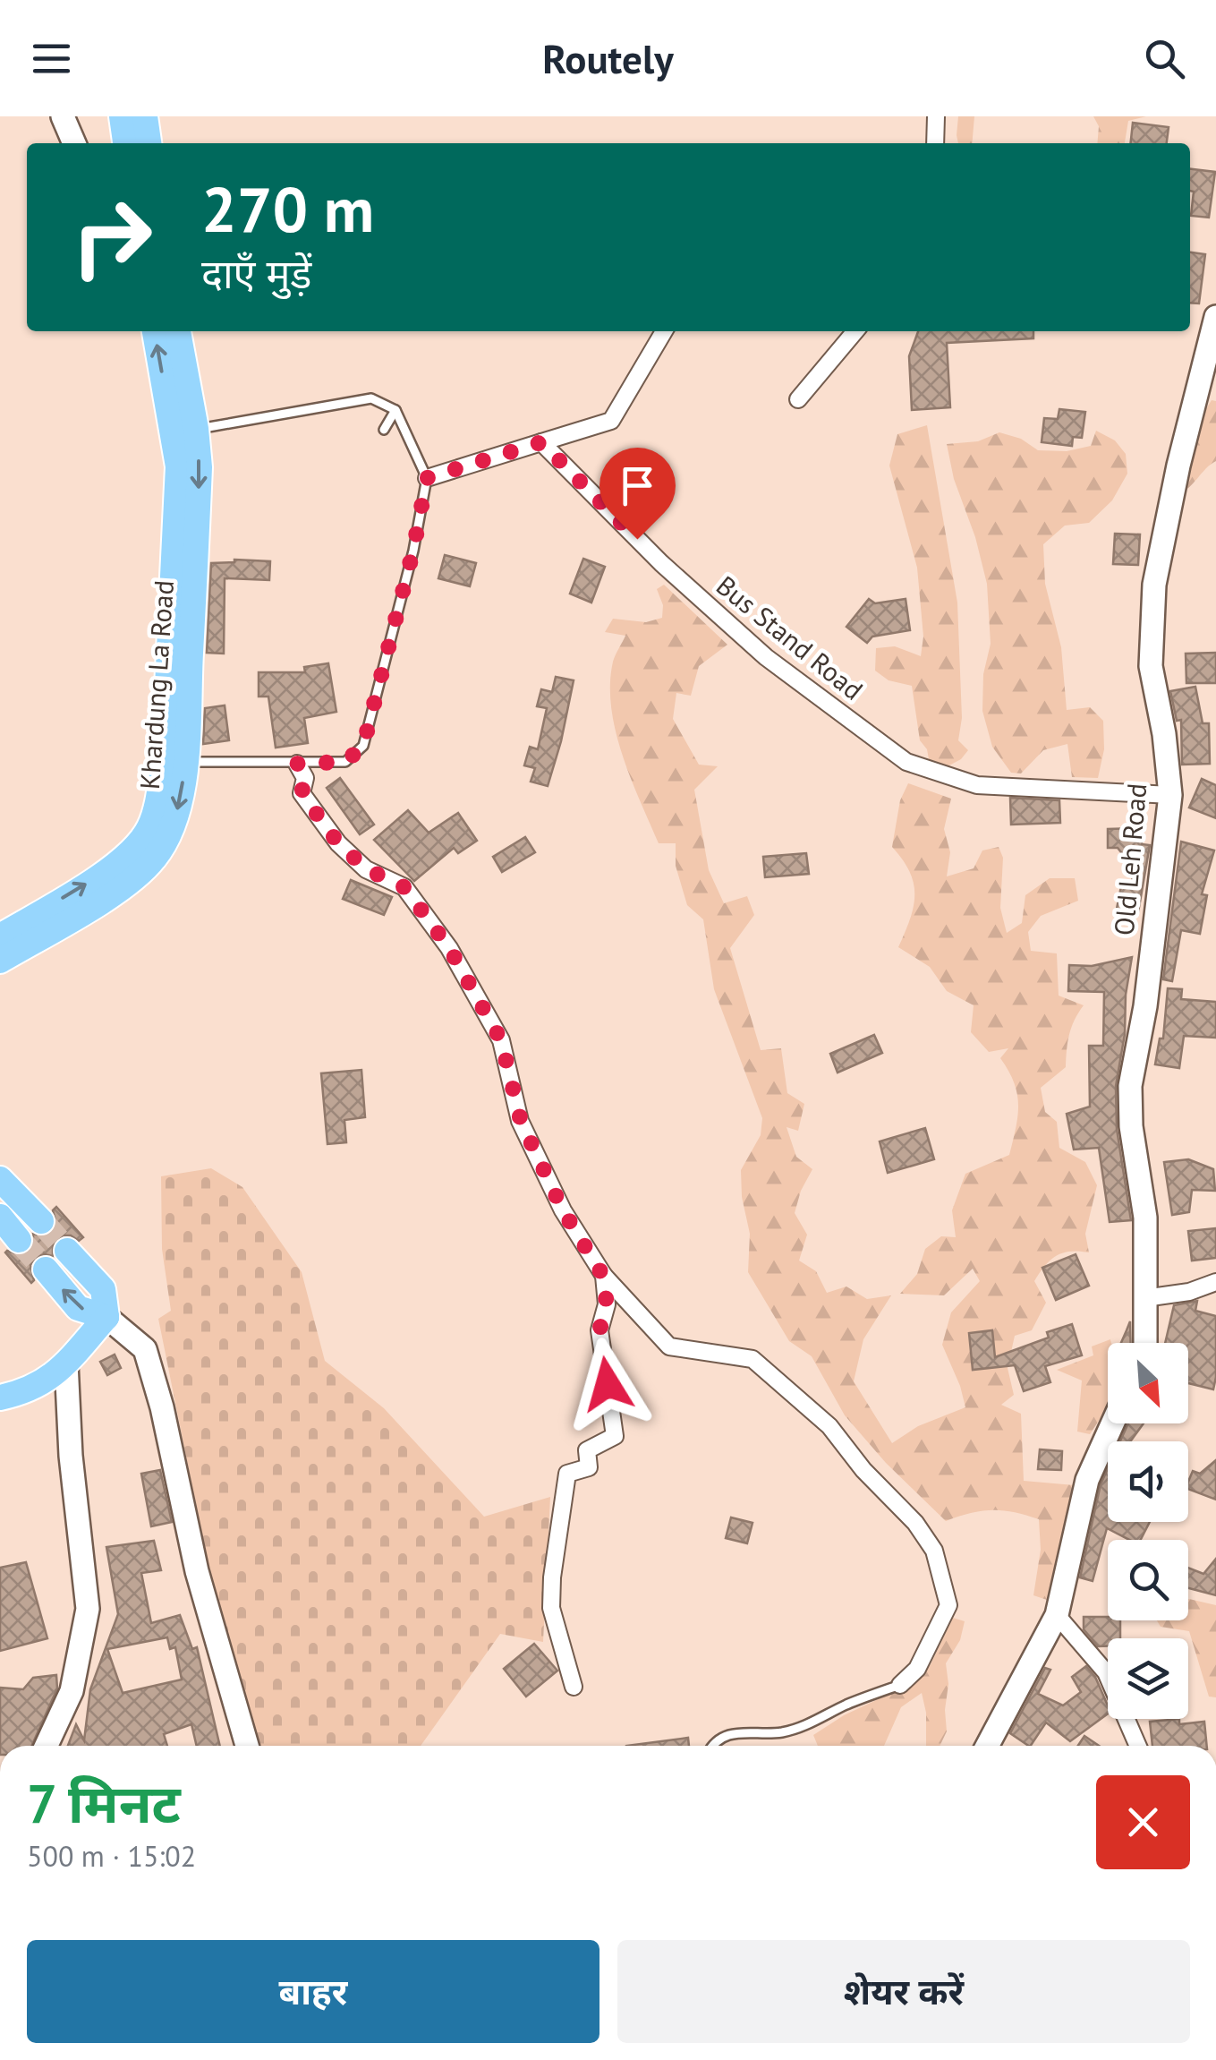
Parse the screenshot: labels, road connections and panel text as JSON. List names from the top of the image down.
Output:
{
  "streets": {
    "main road": ["Khardung La Road"],
    "street": ["Bus Stand Road", "Old Leh Road"]
  },
  "crossings": [
    ["Bus Stand Road", "Old Leh Road"]
  ],
  "north": "bottom right",
  "page": {
    "header": "Routely",
    "turn": ["270 m", "दाएँ मुड़ें"],
    "heading": ["7 मिनट", "500 m · 15:02"],
    "buttons": ["बाहर", "शेयर करें"]
  }
}
